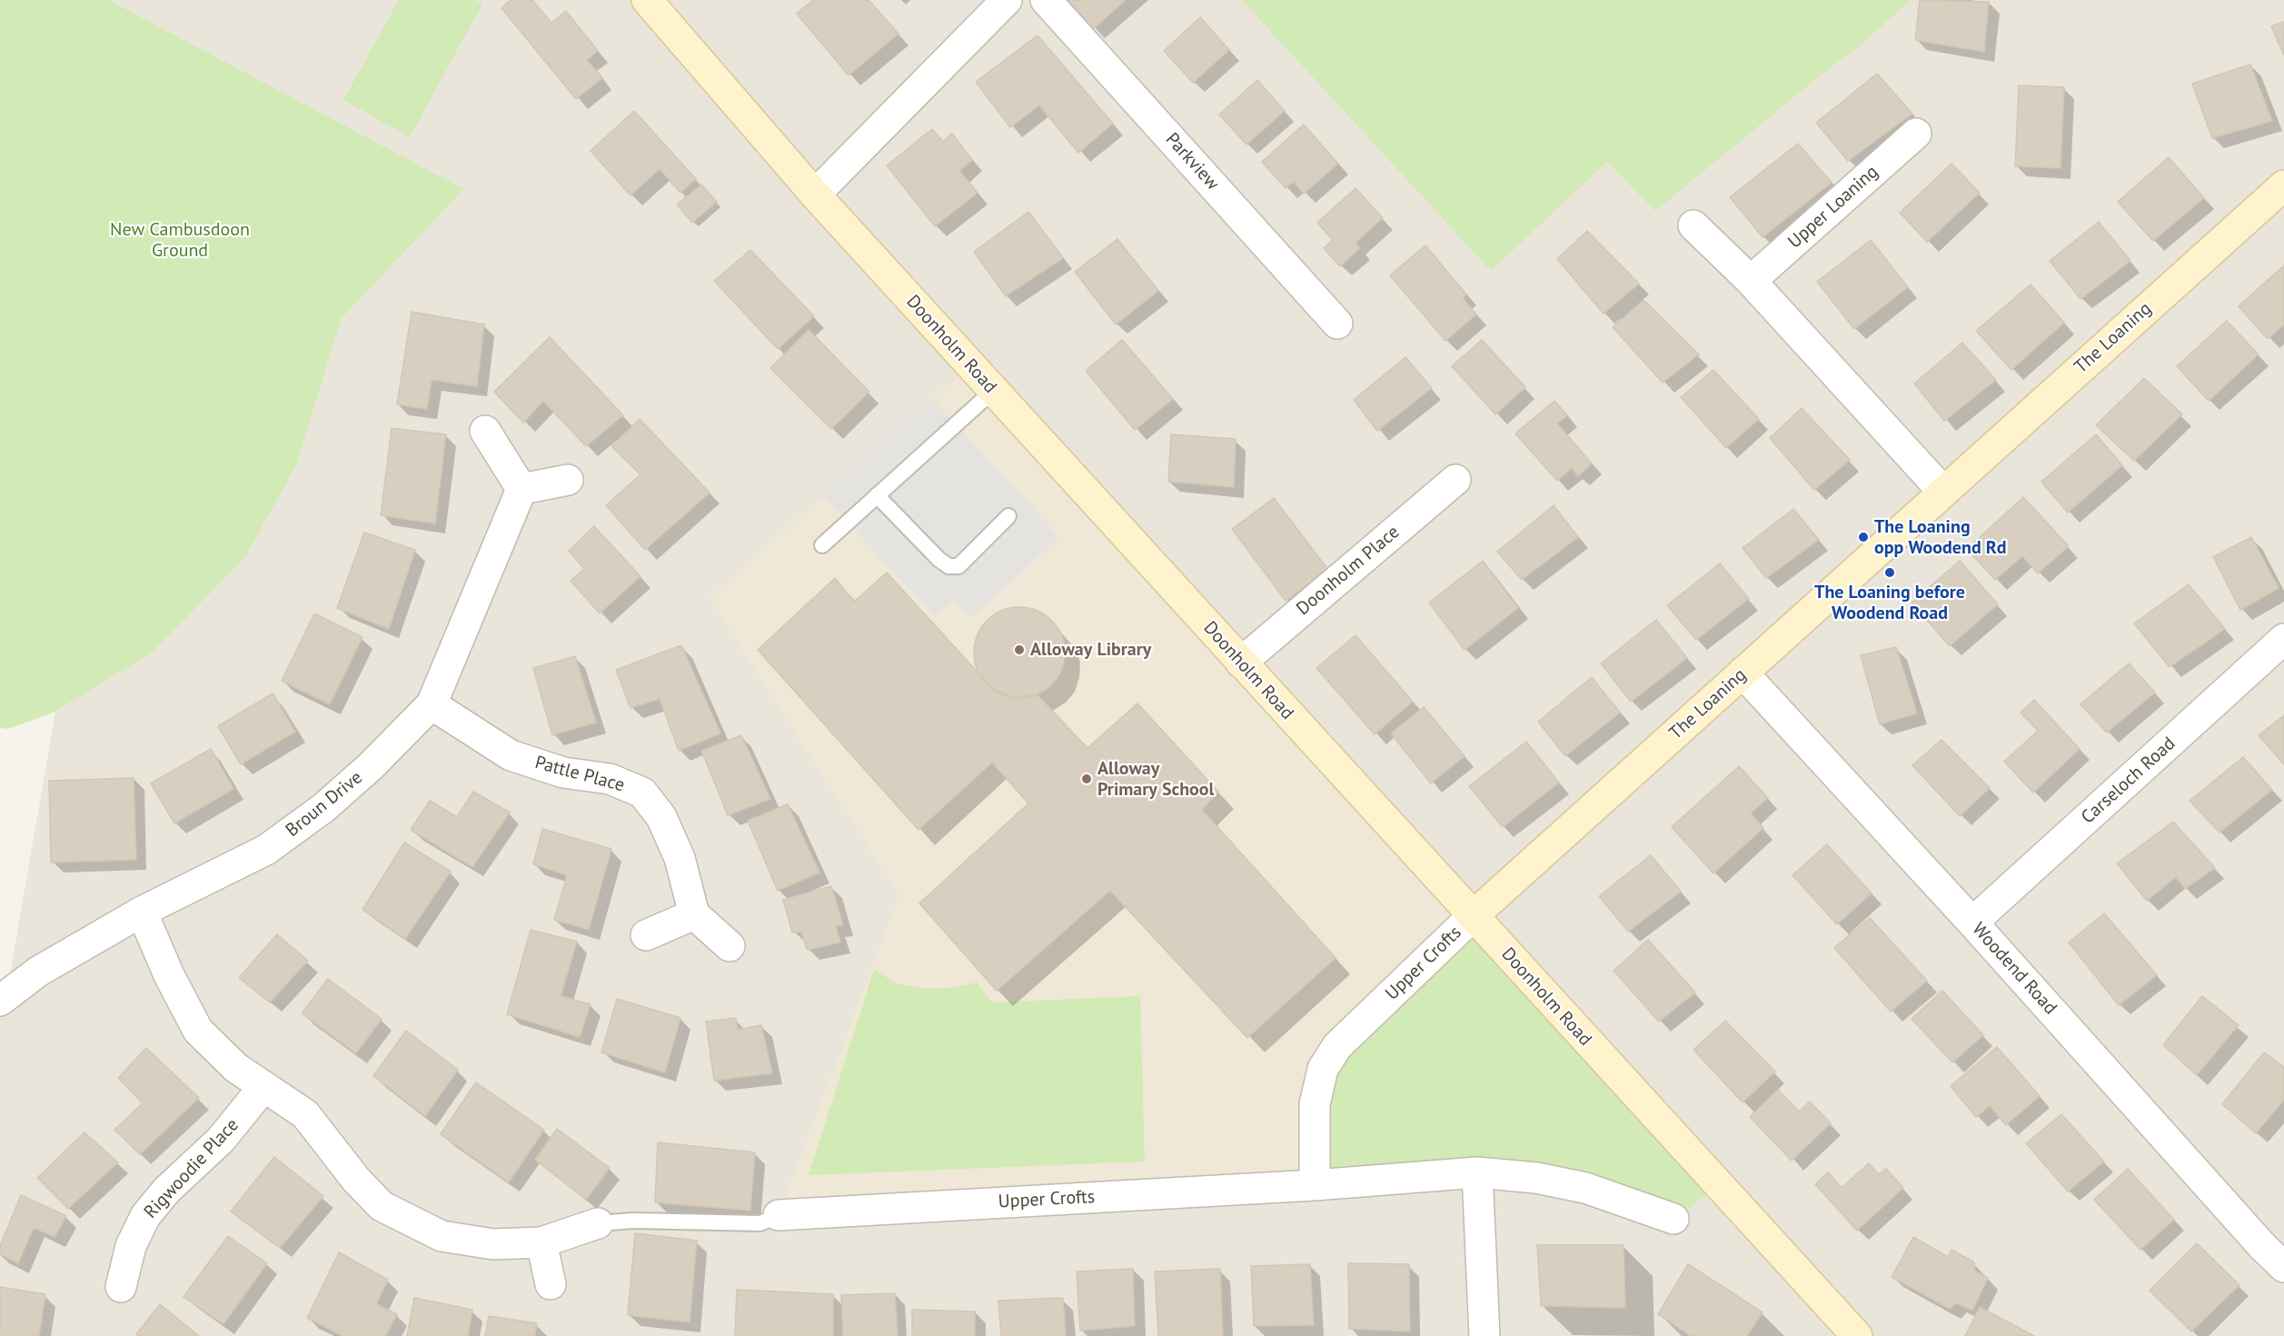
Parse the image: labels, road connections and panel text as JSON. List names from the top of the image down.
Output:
{
  "streets": {
    "street": [
      "Parkview",
      "Upper Loaning",
      "The Loaning",
      "Doonholm Road",
      "Doonholm Place",
      "Pattle Place",
      "Carseloch Road",
      "Broun Drive",
      "Upper Crofts",
      "Woodend Road",
      "Rigwoodie Place"
    ]
  },
  "crossings": [
    ["The Loaning", "Doonholm Road"],
    ["The Loaning", "Upper Crofts"],
    ["The Loaning", "Woodend Road"],
    ["Doonholm Road", "Doonholm Place"],
    ["Doonholm Road", "Upper Crofts"],
    ["Pattle Place", "Broun Drive"],
    ["Carseloch Road", "Woodend Road"]
  ],
  "parks": ["New Cambusdoon Ground"],
  "places": [
    "The Loaning opp Woodend Rd",
    "The Loaning before Woodend Road",
    "Alloway Library",
    "Alloway Primary School"
  ]
}
